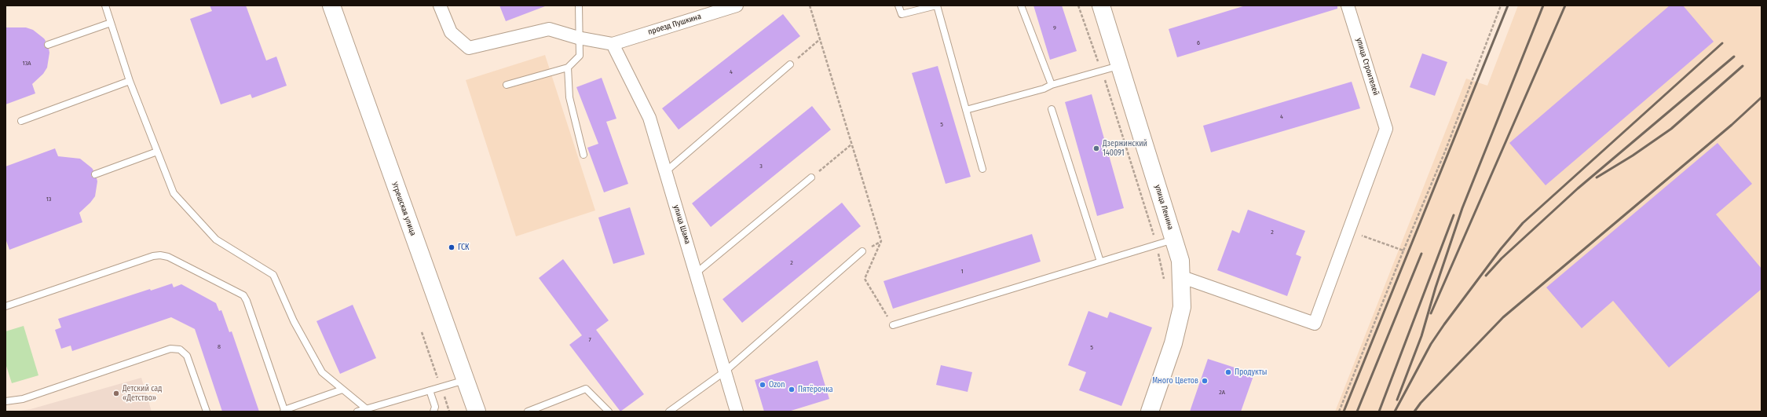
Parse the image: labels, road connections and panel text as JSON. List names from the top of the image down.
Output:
{
  "streets": {
    "main road": ["улица Ленина", "Угрешская улица"],
    "street": ["проезд Пушкина", "улица Строителей", "улица Шама"]
  },
  "crossings": [
    ["проезд Пушкина", "улица Шама"]
  ],
  "places": [
    "Дзержинский 140091",
    "ГСК",
    "Продукты",
    "Много Цветов",
    "Ozon",
    "Пятёрочка",
    "Детский сад «Детство»"
  ],
  "house_numbers": [
    "9",
    "6",
    "13А",
    "4",
    "4",
    "5",
    "3",
    "13",
    "2",
    "2",
    "1",
    "7",
    "8",
    "5",
    "2А"
  ]
}
